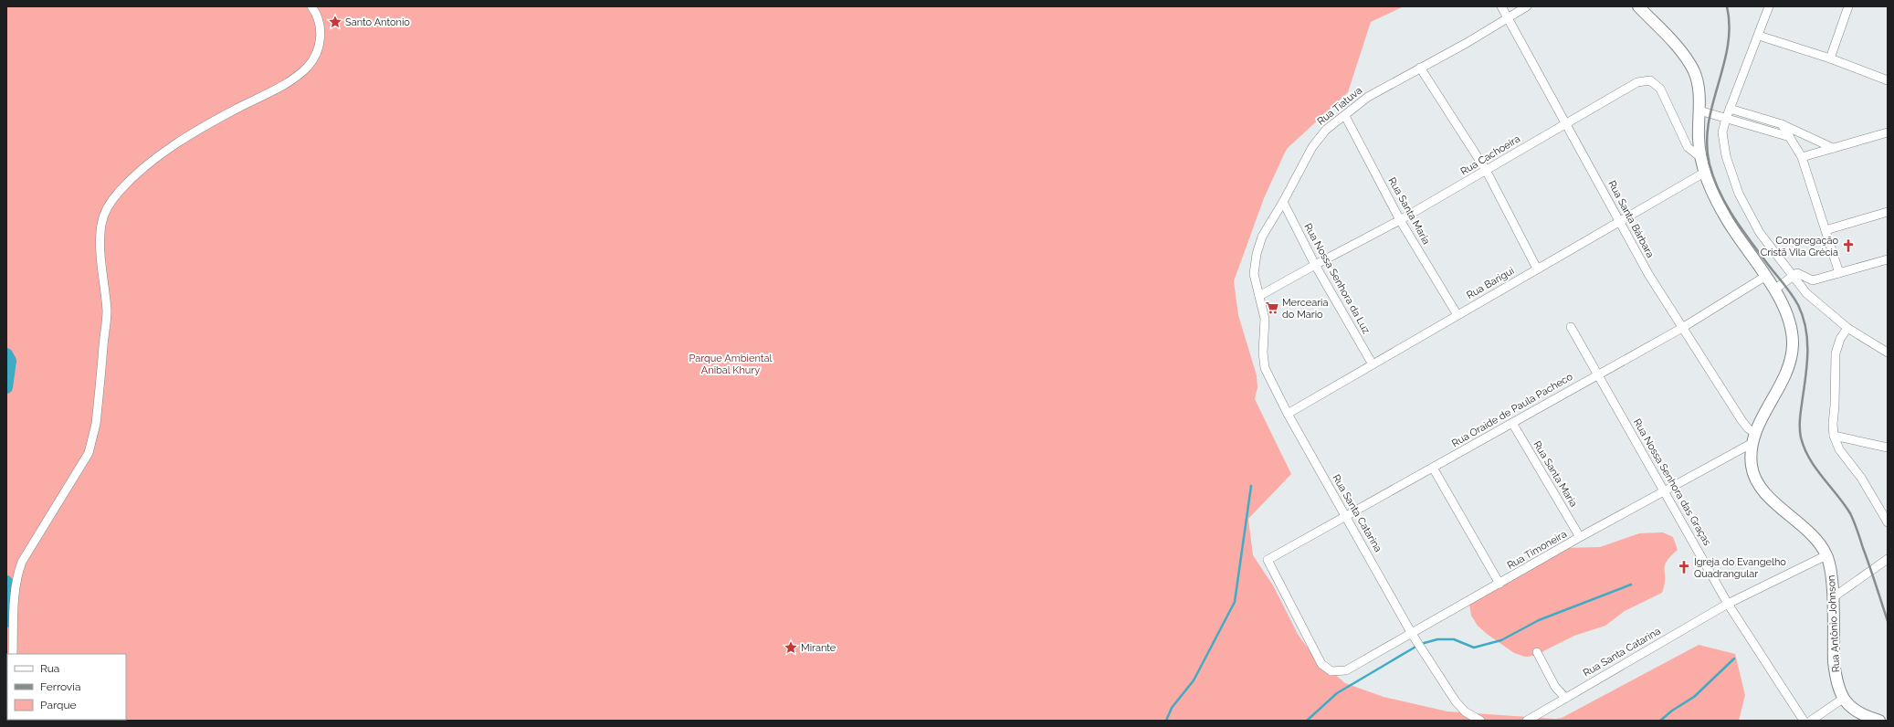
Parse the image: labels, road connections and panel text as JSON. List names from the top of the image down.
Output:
{
  "streets": {
    "main road": ["Rua Antônio Johnson"],
    "street": [
      "Rua Tiatuva",
      "Rua Cachoeira",
      "Rua Santa Maria",
      "Rua Santa Bárbara",
      "Rua Nossa Senhora da Luz",
      "Rua Barigui",
      "Rua Oraide de Paula Pacheco",
      "Rua Nossa Senhora das Graças",
      "Rua Santa Catarina",
      "Rua Timoneira"
    ]
  },
  "crossings": [
    ["Rua Tiatuva", "Rua Cachoeira"],
    ["Rua Tiatuva", "Rua Santa Maria"],
    ["Rua Tiatuva", "Rua Santa Bárbara"],
    ["Rua Tiatuva", "Rua Nossa Senhora da Luz"],
    ["Rua Tiatuva", "Rua Santa Catarina"],
    ["Rua Cachoeira", "Rua Santa Maria"],
    ["Rua Cachoeira", "Rua Santa Bárbara"],
    ["Rua Cachoeira", "Rua Nossa Senhora da Luz"],
    ["Rua Cachoeira", "Rua Santa Catarina"],
    ["Rua Cachoeira", "Rua Antônio Johnson"],
    ["Rua Santa Maria", "Rua Barigui"],
    ["Rua Santa Maria", "Rua Oraide de Paula Pacheco"],
    ["Rua Santa Maria", "Rua Timoneira"],
    ["Rua Santa Bárbara", "Rua Barigui"],
    ["Rua Santa Bárbara", "Rua Oraide de Paula Pacheco"],
    ["Rua Santa Bárbara", "Rua Timoneira"],
    ["Rua Santa Bárbara", "Rua Antônio Johnson"],
    ["Rua Nossa Senhora da Luz", "Rua Barigui"],
    ["Rua Barigui", "Rua Santa Catarina"],
    ["Rua Barigui", "Rua Antônio Johnson"],
    ["Rua Oraide de Paula Pacheco", "Rua Nossa Senhora das Graças"],
    ["Rua Oraide de Paula Pacheco", "Rua Santa Catarina"],
    ["Rua Oraide de Paula Pacheco", "Rua Timoneira"],
    ["Rua Oraide de Paula Pacheco", "Rua Antônio Johnson"],
    ["Rua Nossa Senhora das Graças", "Rua Santa Catarina"],
    ["Rua Nossa Senhora das Graças", "Rua Timoneira"],
    ["Rua Santa Catarina", "Rua Timoneira"],
    ["Rua Santa Catarina", "Rua Antônio Johnson"],
    ["Rua Timoneira", "Rua Antônio Johnson"]
  ],
  "parks": ["Parque Ambiental Anibal Khury"],
  "places": {
    "place": ["Santo Antonio", "Mirante"],
    "church": ["Congregação Cristã Vila Grécia", "Igreja do Evangelho Quadrangular"],
    "supermarket": ["Mercearia do Mario"]
  },
  "legend": ["Rua", "Ferrovia", "Parque"]
}
